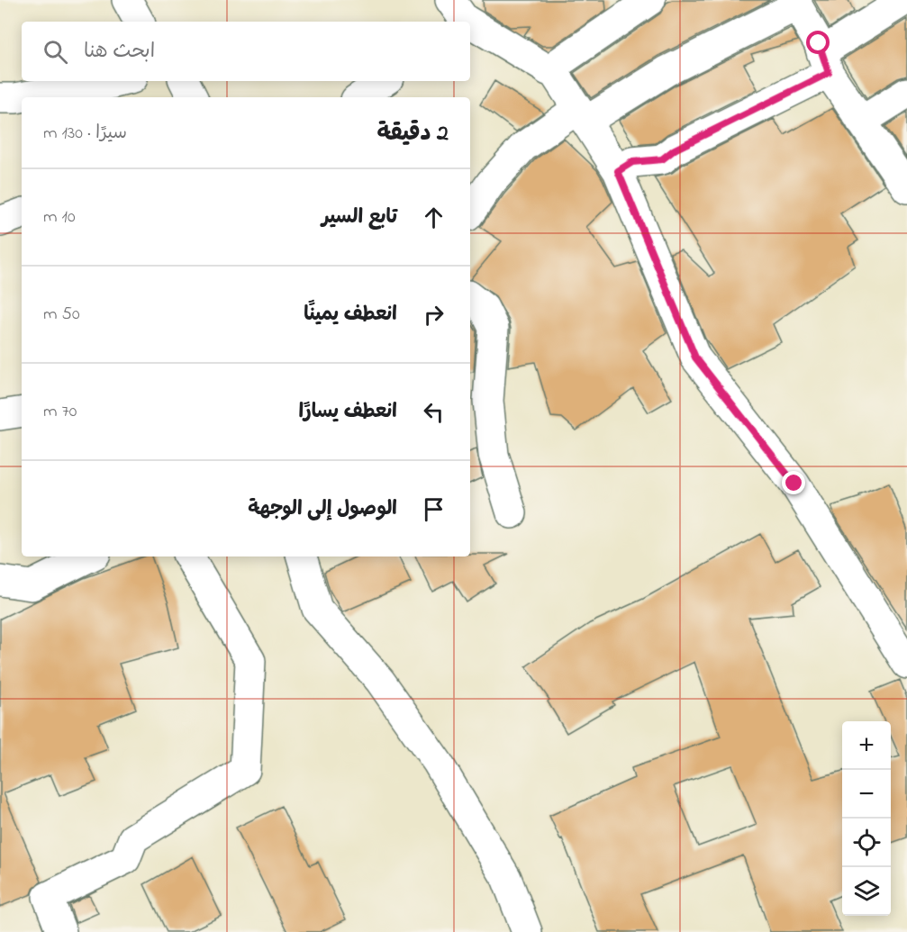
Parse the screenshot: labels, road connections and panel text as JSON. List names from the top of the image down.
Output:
{
  "page": {
    "search": "ابحث هنا",
    "heading": ["2 دقيقة", "سيرًا · 130 m"],
    "list": [
      ["تابع السير", "10 m"],
      ["انعطف يمينًا", "50 m"],
      ["انعطف يسارًا", "70 m"],
      "الوصول إلى الوجهة"
    ],
    "map_buttons": ["+", "−"]
  }
}
